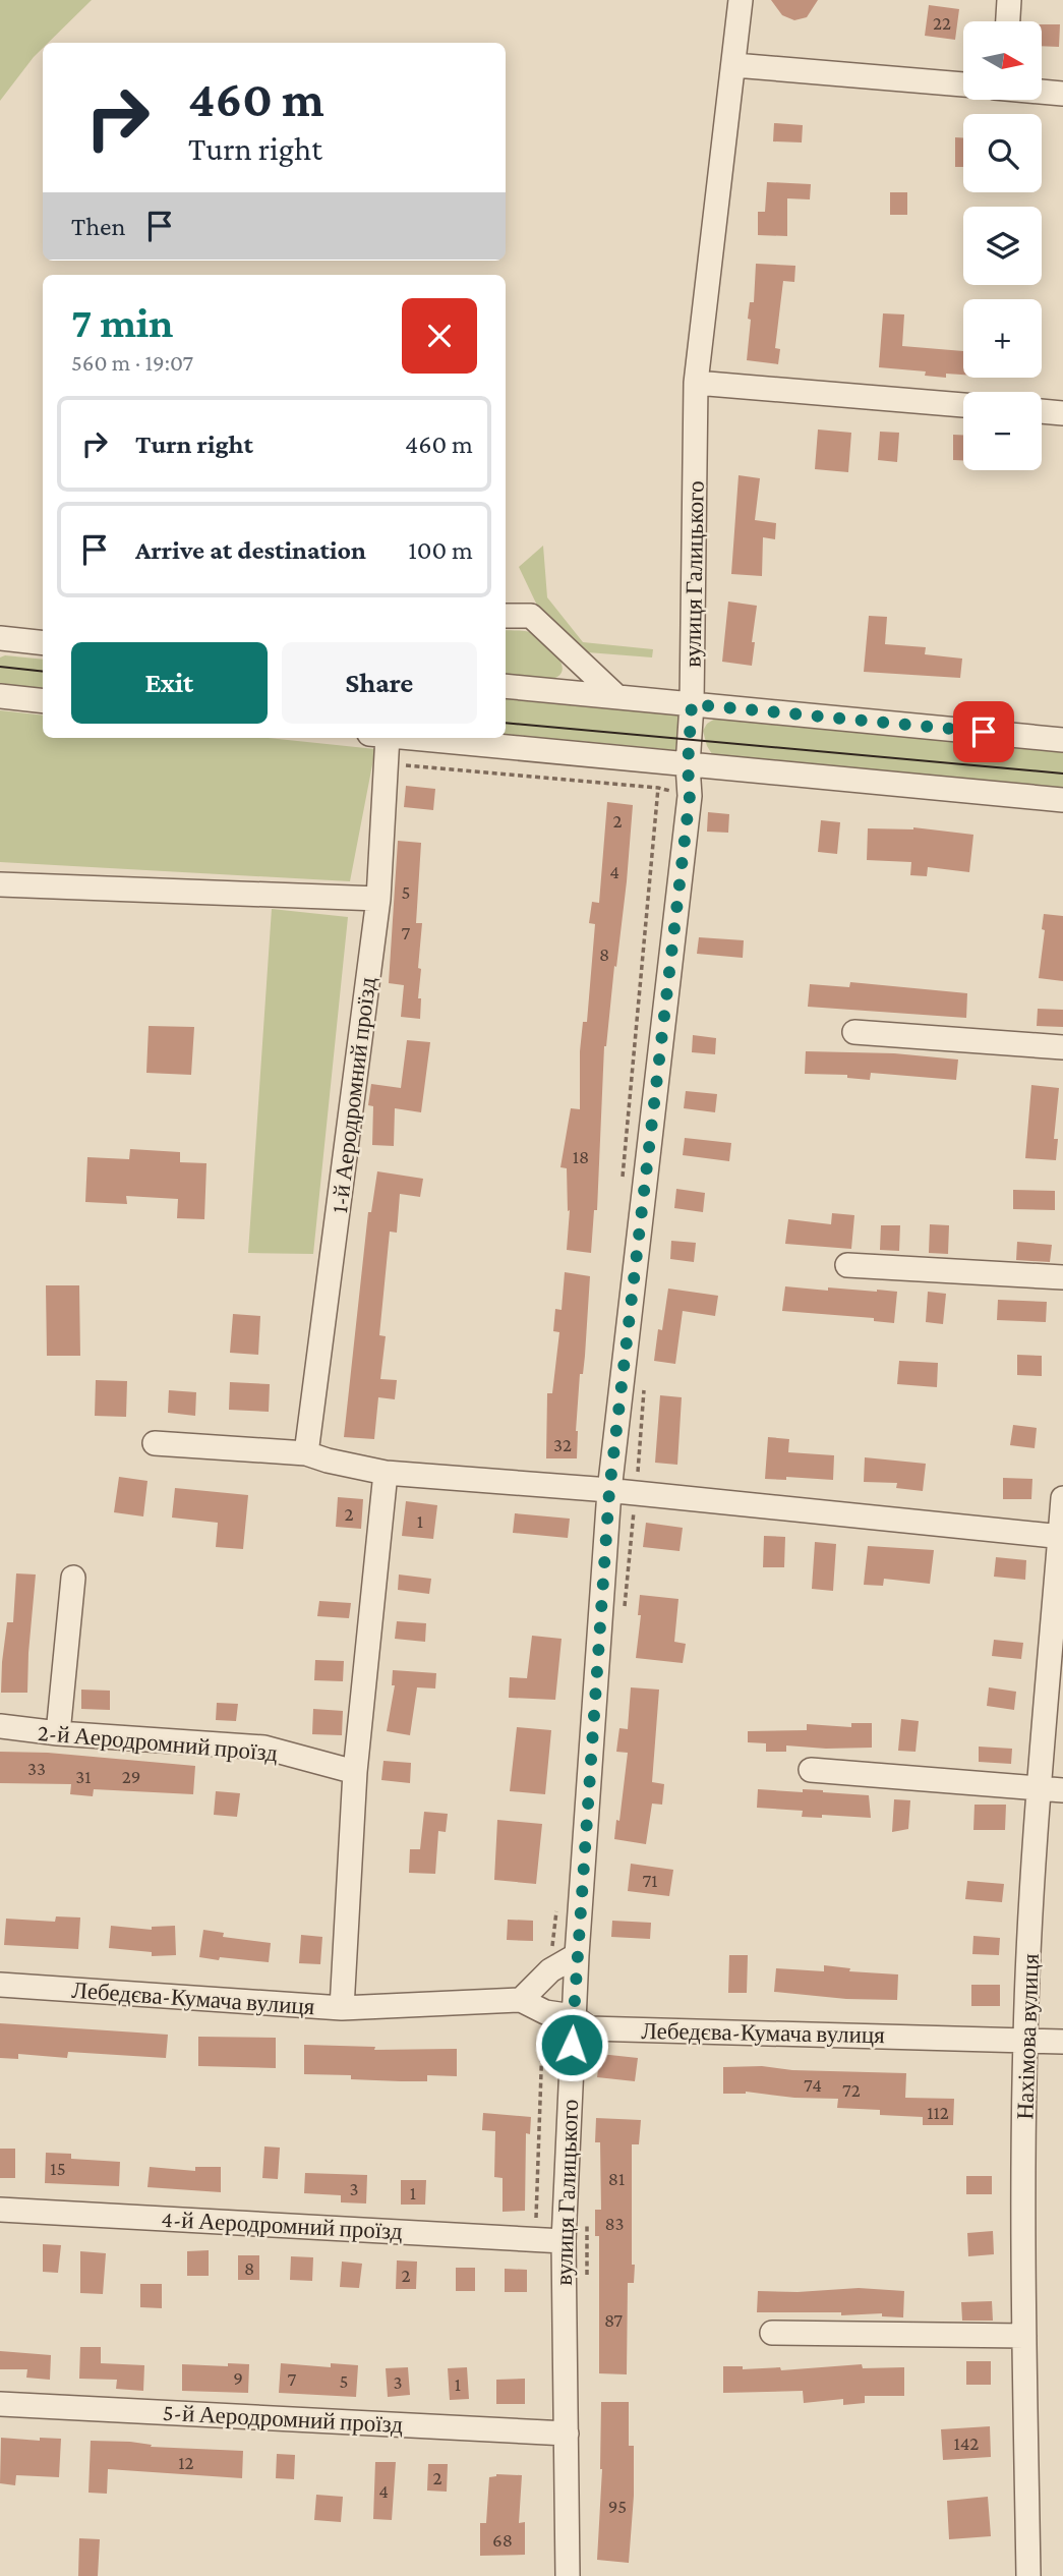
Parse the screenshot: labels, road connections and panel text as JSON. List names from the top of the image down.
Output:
{
  "streets": {
    "street": [
      "вулиця Галицького",
      "1-й Аеродромний проїзд",
      "2-й Аеродромний проїзд",
      "Лебедєва-Кумача вулиця",
      "Нахімова вулиця",
      "4-й Аеродромний проїзд",
      "5-й Аеродромний проїзд"
    ]
  },
  "crossings": [
    ["вулиця Галицького", "Лебедєва-Кумача вулиця"],
    ["вулиця Галицького", "4-й Аеродромний проїзд"],
    ["вулиця Галицького", "5-й Аеродромний проїзд"],
    ["Лебедєва-Кумача вулиця", "Нахімова вулиця"]
  ],
  "house_numbers": [
    "22",
    "2",
    "4",
    "5",
    "7",
    "8",
    "18",
    "32",
    "2",
    "1",
    "33",
    "31",
    "29",
    "71",
    "74",
    "72",
    "112",
    "15",
    "81",
    "3",
    "1",
    "83",
    "8",
    "2",
    "87",
    "9",
    "7",
    "5",
    "3",
    "1",
    "142",
    "12",
    "2",
    "4",
    "95",
    "68"
  ],
  "north": "right",
  "page": {
    "map_buttons": ["+", "−"],
    "turn": ["460 m", "Turn right"],
    "then": "Then",
    "heading": ["7 min", "560 m · 19:07"],
    "list": [
      {
        "name": "Turn right",
        "value": "460 m"
      },
      {
        "name": "Arrive at destination",
        "value": "100 m"
      }
    ],
    "buttons": ["Exit", "Share"]
  }
}
